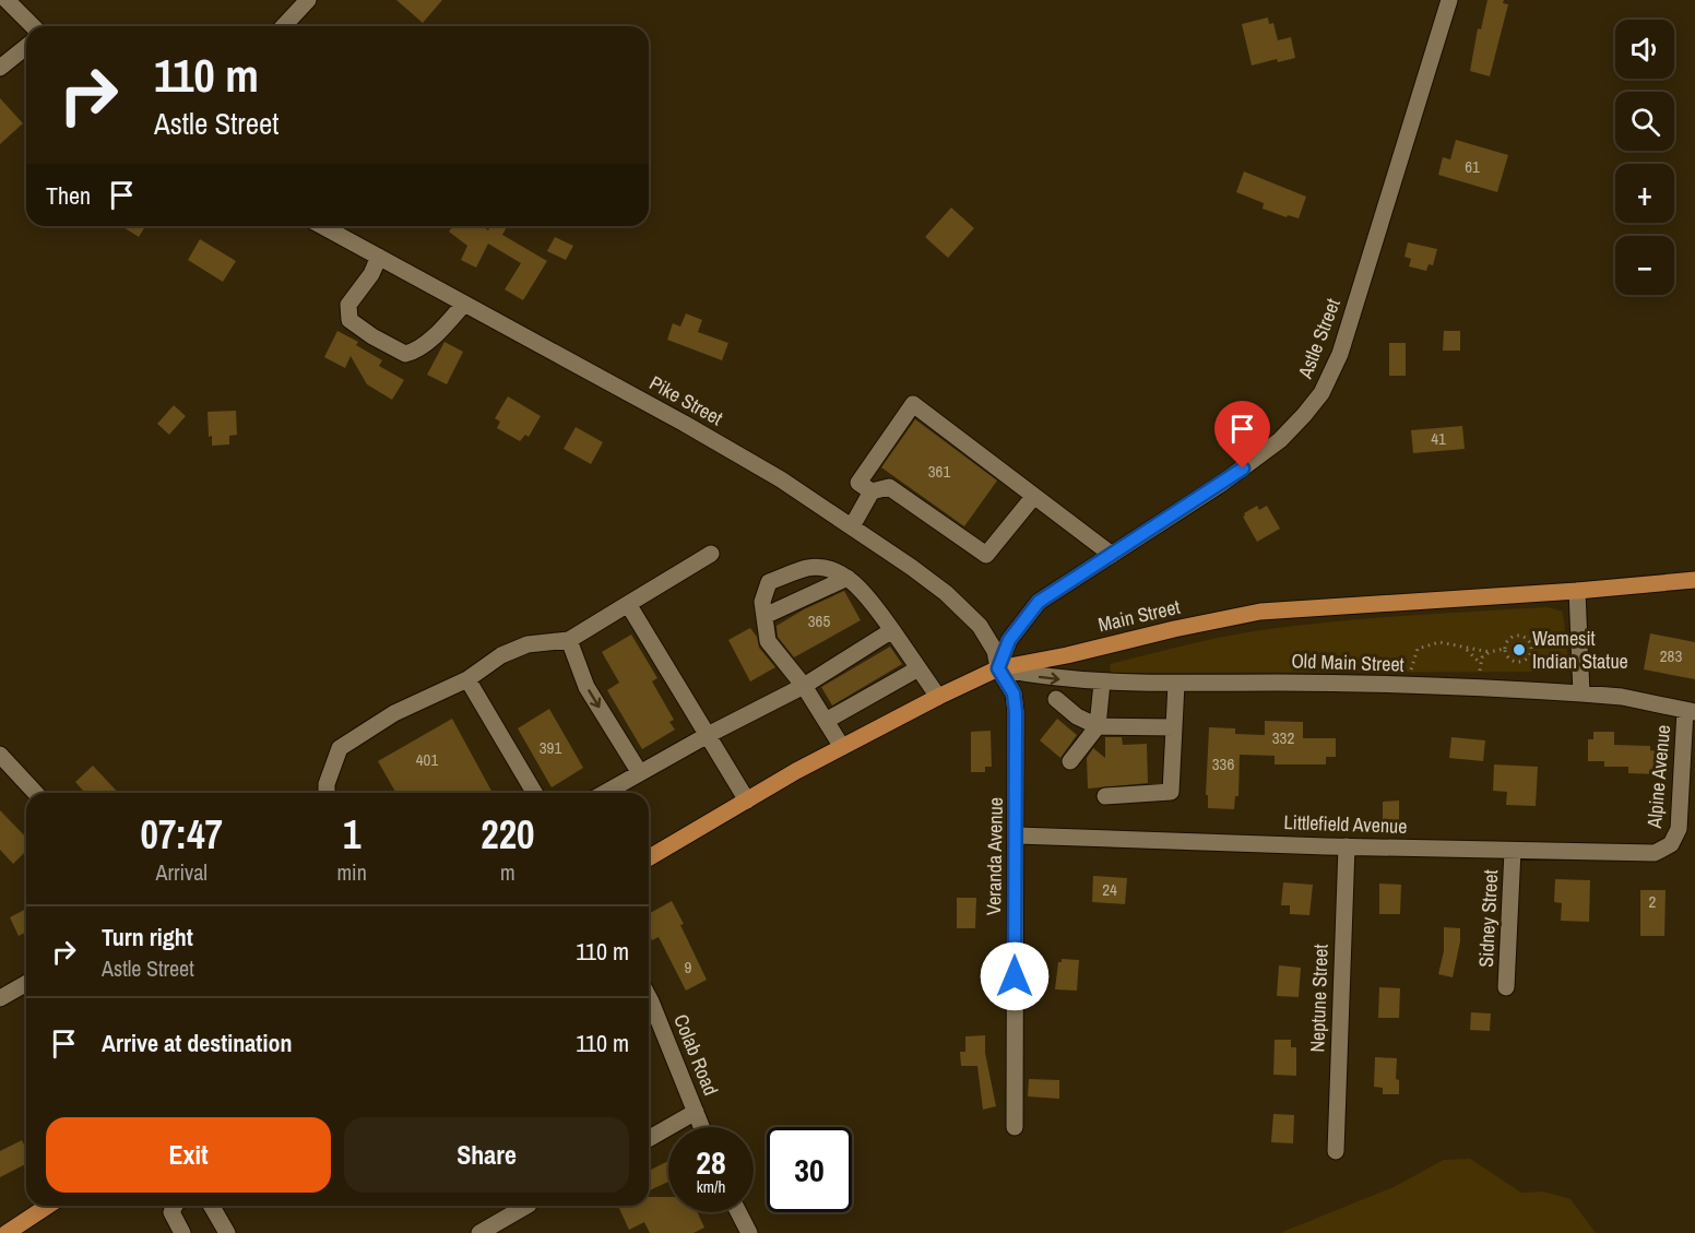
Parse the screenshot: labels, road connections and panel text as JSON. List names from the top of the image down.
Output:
{
  "streets": {
    "main road": ["Main Street"],
    "street": [
      "Astle Street",
      "Pike Street",
      "Old Main Street",
      "Alpine Avenue",
      "Littlefield Avenue",
      "Veranda Avenue",
      "Sidney Street",
      "Neptune Street",
      "Colab Road"
    ]
  },
  "crossings": [
    ["Astle Street", "Pike Street"],
    ["Astle Street", "Main Street"],
    ["Astle Street", "Old Main Street"],
    ["Astle Street", "Veranda Avenue"],
    ["Pike Street", "Main Street"],
    ["Pike Street", "Old Main Street"],
    ["Pike Street", "Veranda Avenue"],
    ["Main Street", "Old Main Street"],
    ["Main Street", "Veranda Avenue"],
    ["Old Main Street", "Alpine Avenue"],
    ["Old Main Street", "Veranda Avenue"],
    ["Alpine Avenue", "Littlefield Avenue"],
    ["Littlefield Avenue", "Veranda Avenue"],
    ["Littlefield Avenue", "Sidney Street"],
    ["Littlefield Avenue", "Neptune Street"]
  ],
  "places": ["Wamesit Indian Statue"],
  "house_numbers": [
    "61",
    "41",
    "361",
    "365",
    "283",
    "332",
    "391",
    "401",
    "336",
    "24",
    "2",
    "9"
  ],
  "page": {
    "map_buttons": ["+", "−"],
    "turn": ["110 m", "Astle Street"],
    "then": "Then",
    "eta": [
      "07:47",
      "Arrival",
      "1",
      "min",
      "220",
      "m"
    ],
    "list": [
      {
        "name": "Turn right",
        "note": "Astle Street",
        "value": "110 m"
      },
      {
        "name": "Arrive at destination",
        "value": "110 m"
      }
    ],
    "buttons": ["Exit", "Share"],
    "speed": "28 km/h",
    "limit": "30"
  }
}
